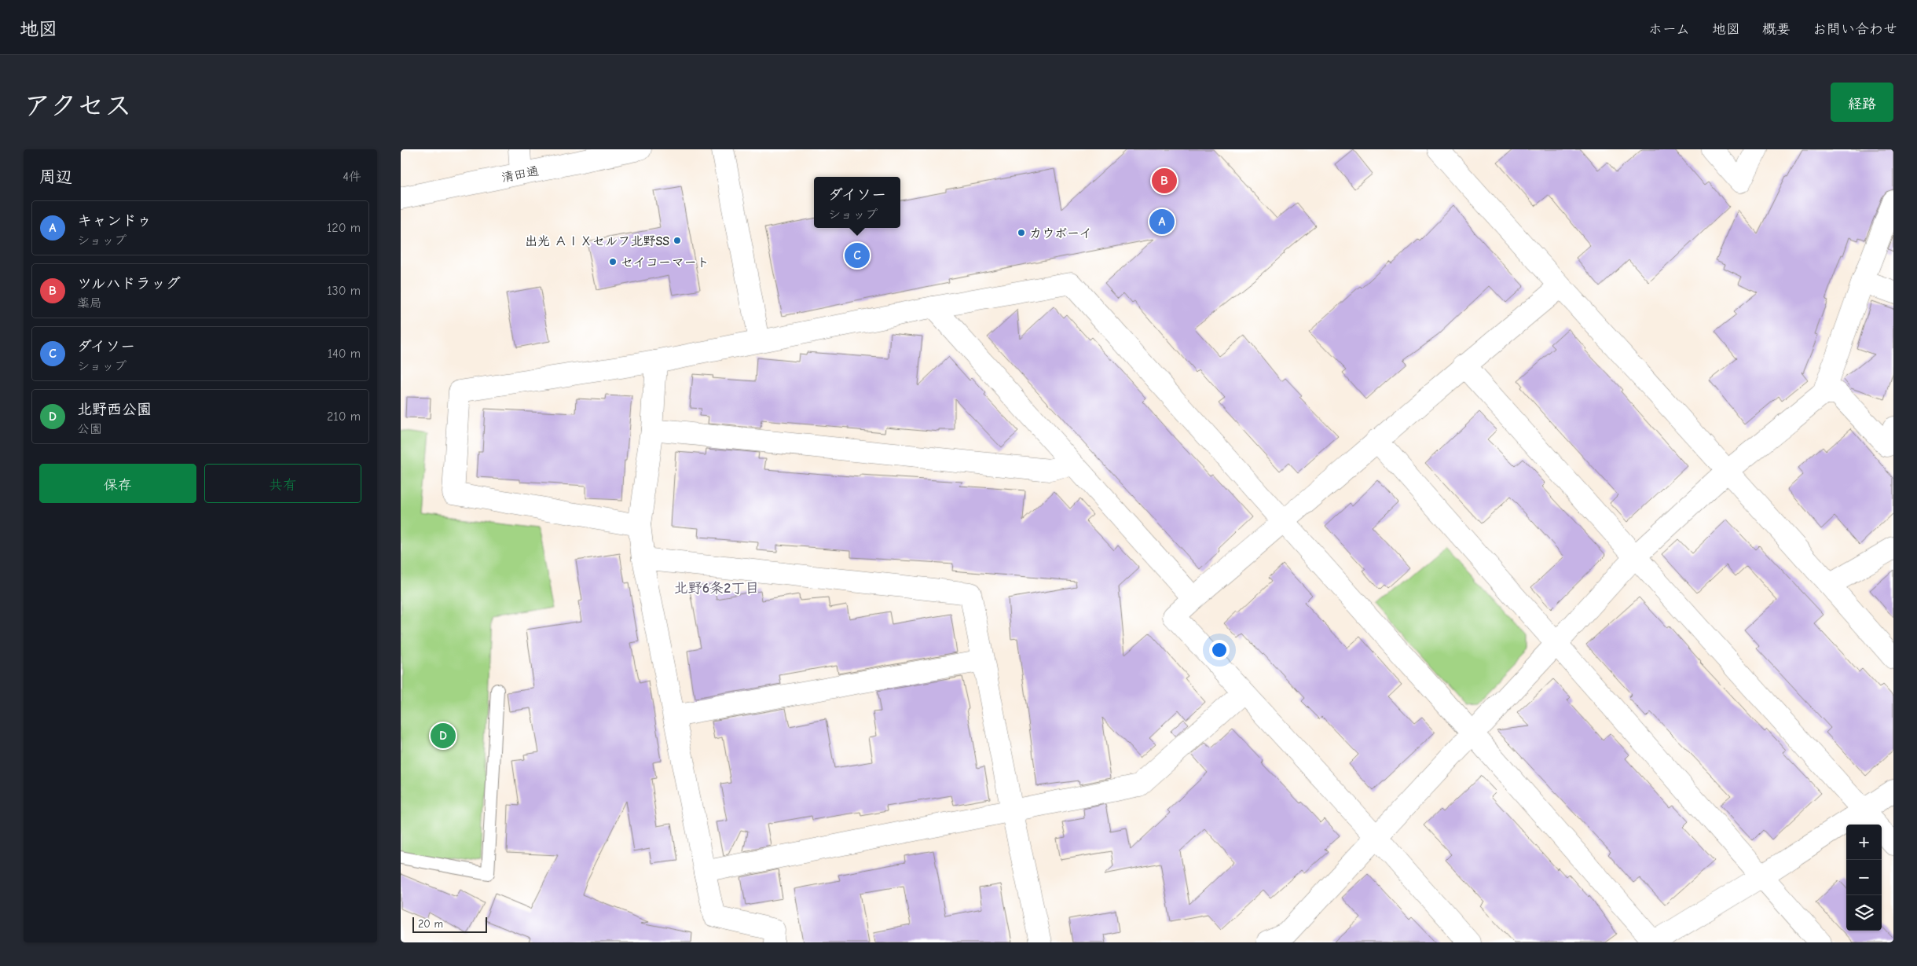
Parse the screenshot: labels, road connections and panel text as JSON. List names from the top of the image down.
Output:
{
  "streets": {
    "street": ["清田通"]
  },
  "districts": ["北野6条2丁目"],
  "places": ["カウボーイ", "出光 ＡＩＸセルフ北野SS", "セイコーマート"],
  "scale_bar": "20 m",
  "page": {
    "header": "地図",
    "nav": [
      "ホーム",
      "地図",
      "概要",
      "お問い合わせ"
    ],
    "title": "アクセス",
    "buttons": [
      "経路",
      ["保存", "共有"]
    ],
    "heading": ["周辺", "4件"],
    "pins": [
      "B",
      "A",
      "C",
      "D"
    ],
    "popup": ["ダイソー", "ショップ"],
    "list": [
      {
        "mark": "A",
        "name": "キャンドゥ",
        "note": "ショップ",
        "value": "120 m"
      },
      {
        "mark": "B",
        "name": "ツルハドラッグ",
        "note": "薬局",
        "value": "130 m"
      },
      {
        "mark": "C",
        "name": "ダイソー",
        "note": "ショップ",
        "value": "140 m"
      },
      {
        "mark": "D",
        "name": "北野西公園",
        "note": "公園",
        "value": "210 m"
      }
    ],
    "map_buttons": ["+", "−"],
    "scale": "20 m"
  }
}
